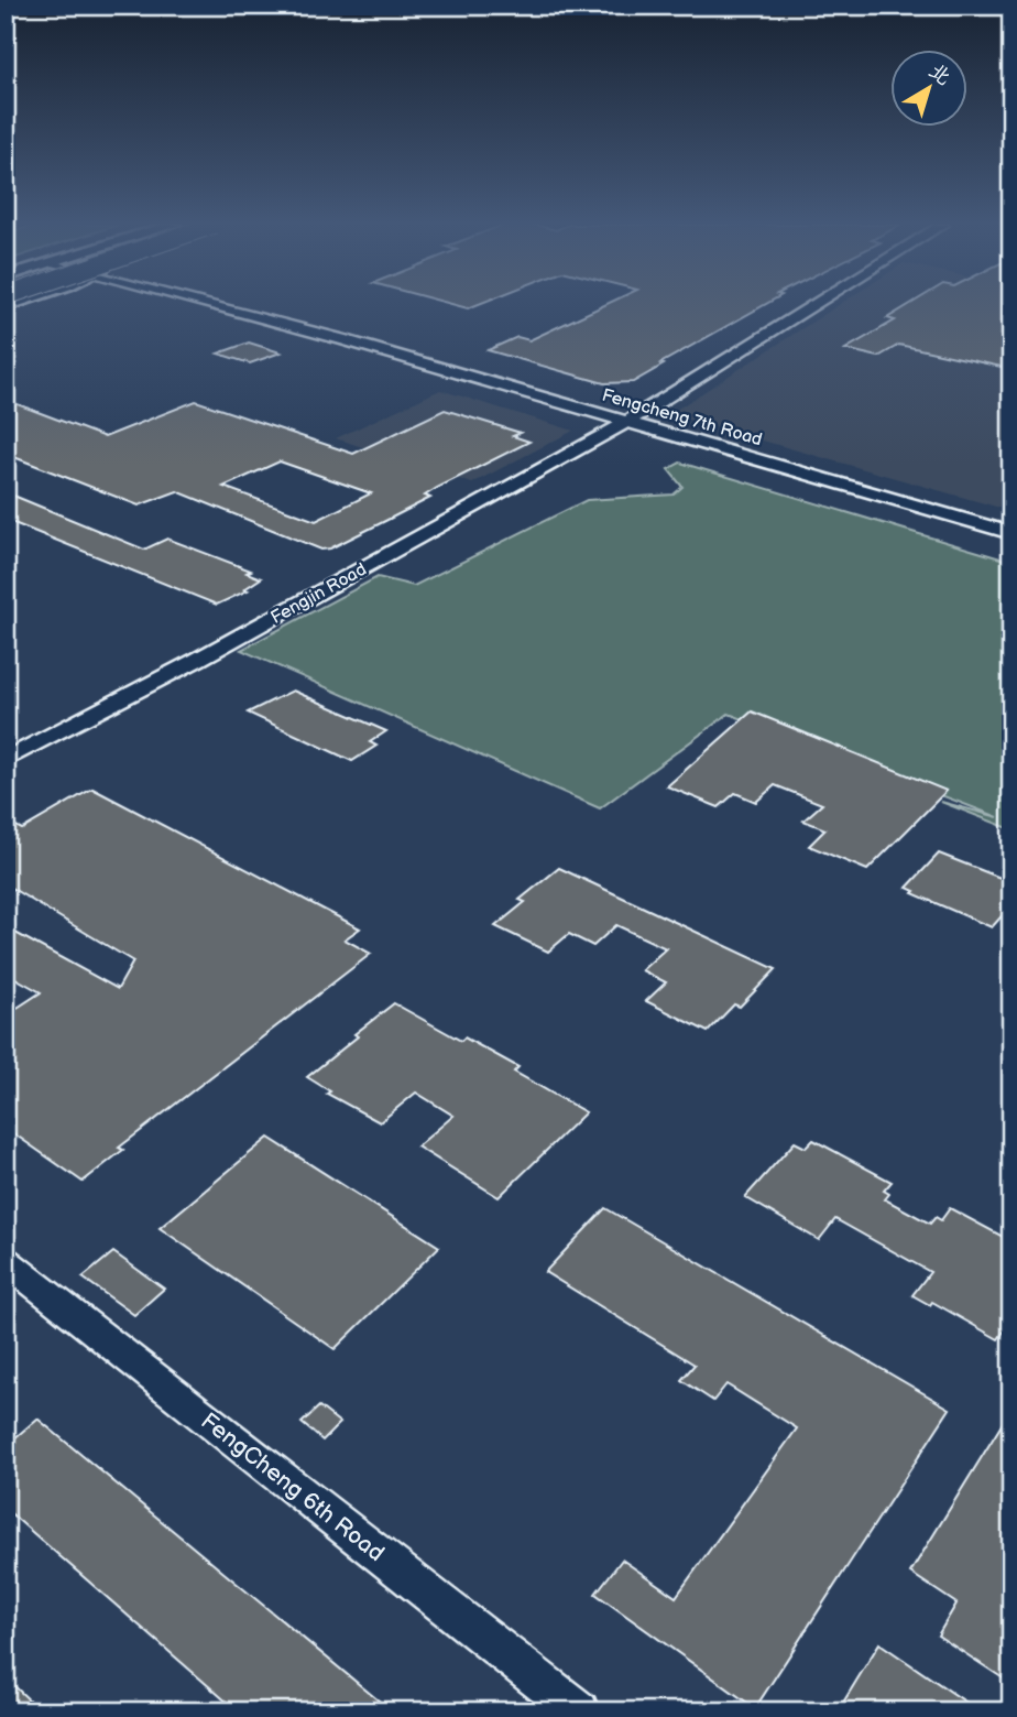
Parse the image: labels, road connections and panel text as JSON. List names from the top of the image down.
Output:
{
  "streets": {
    "street": ["Fengcheng 7th Road", "Fengjin Road", "FengCheng 6th Road"]
  },
  "crossings": [
    ["Fengcheng 7th Road", "Fengjin Road"]
  ],
  "north": "top right"
}
